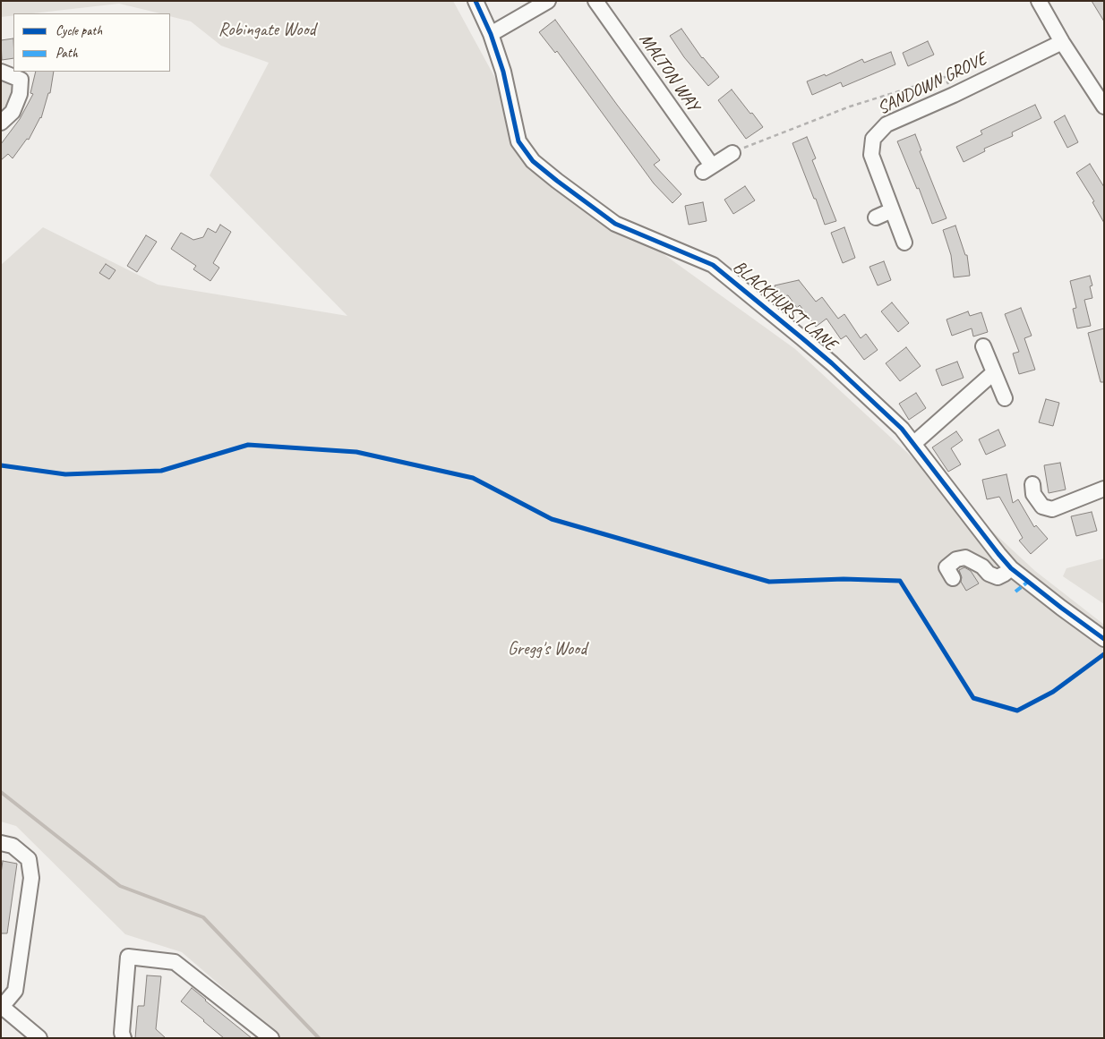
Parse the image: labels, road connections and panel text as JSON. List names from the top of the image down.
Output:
{
  "streets": {
    "street": ["MALTON WAY", "SANDOWN GROVE", "BLACKHURST LANE"]
  },
  "parks": ["Robingate Wood", "Gregg's Wood"],
  "legend": ["Cycle path", "Path"]
}
